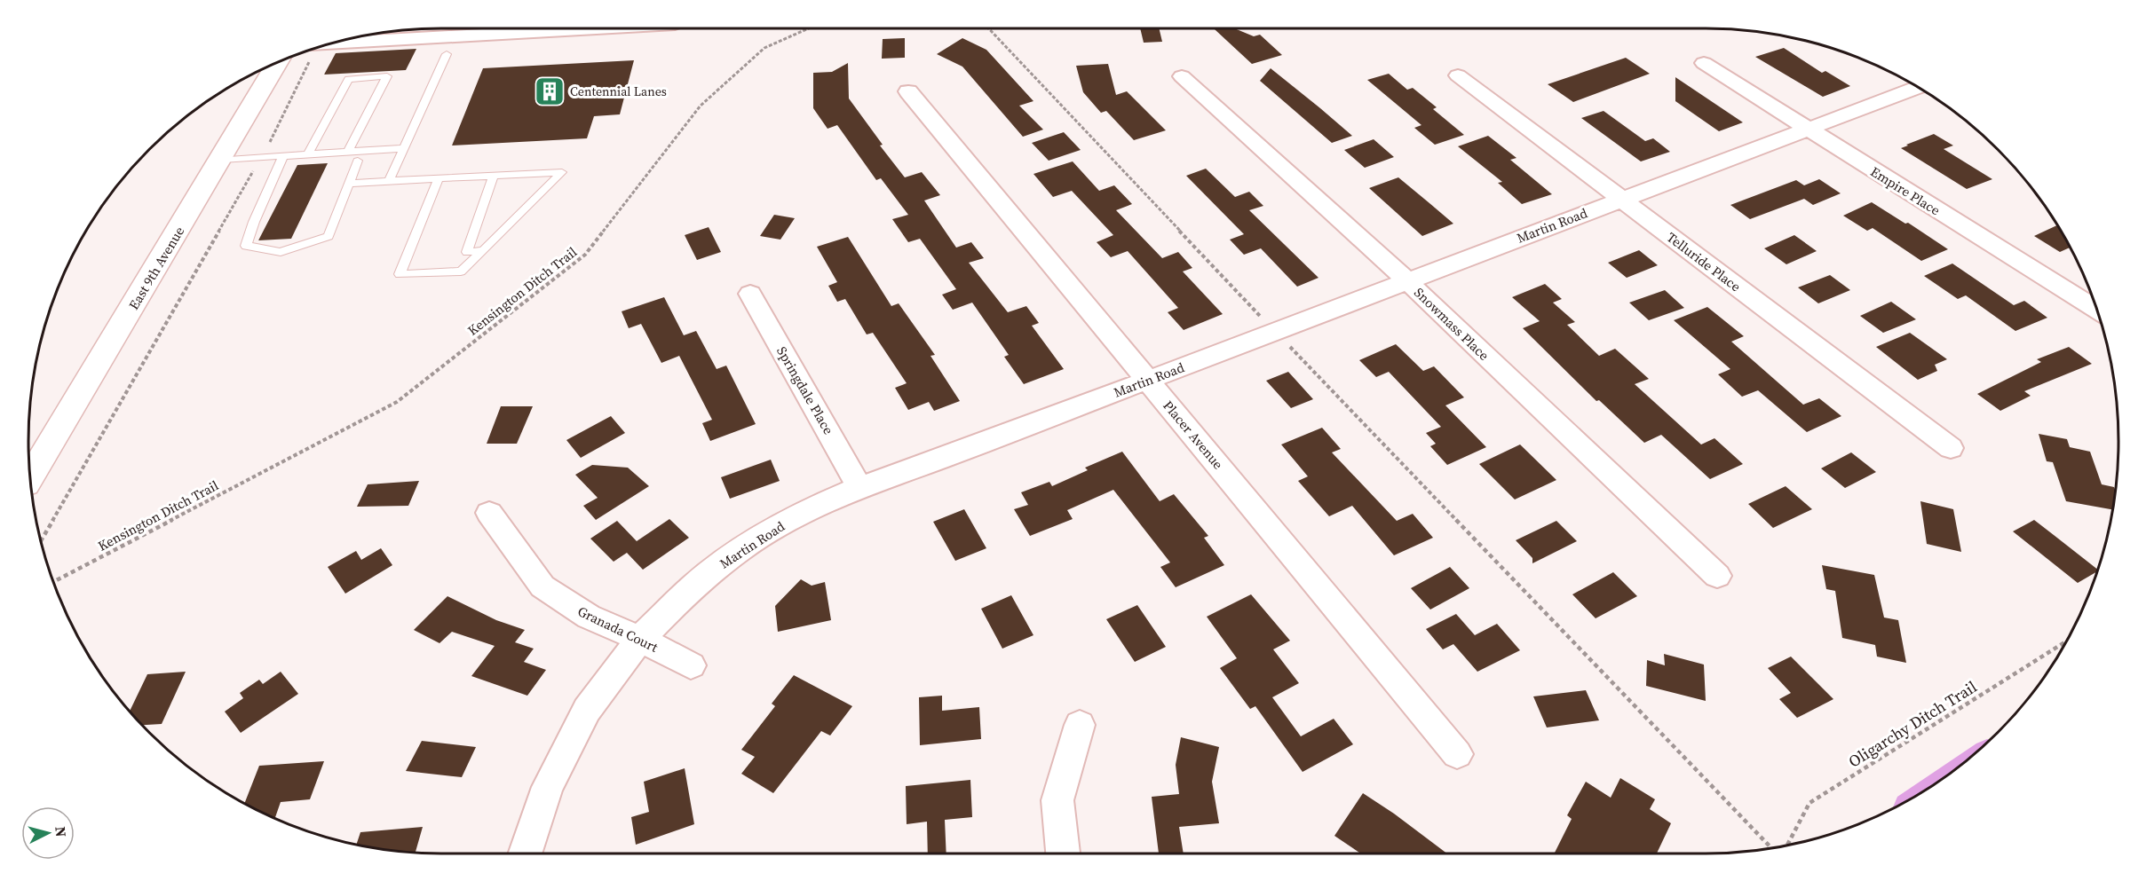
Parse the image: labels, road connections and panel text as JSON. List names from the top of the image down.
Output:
{
  "streets": {
    "main road": ["East 9th Avenue"],
    "street": [
      "Empire Place",
      "Martin Road",
      "Telluride Place",
      "Snowmass Place",
      "Springdale Place",
      "Placer Avenue",
      "Granada Court"
    ],
    "path": ["Kensington Ditch Trail", "Oligarchy Ditch Trail"]
  },
  "crossings": [
    ["Empire Place", "Martin Road"],
    ["Martin Road", "Telluride Place"],
    ["Martin Road", "Snowmass Place"],
    ["Martin Road", "Springdale Place"],
    ["Martin Road", "Placer Avenue"],
    ["Martin Road", "Granada Court"]
  ],
  "places": {
    "building": ["Centennial Lanes"]
  },
  "north": "right"
}
